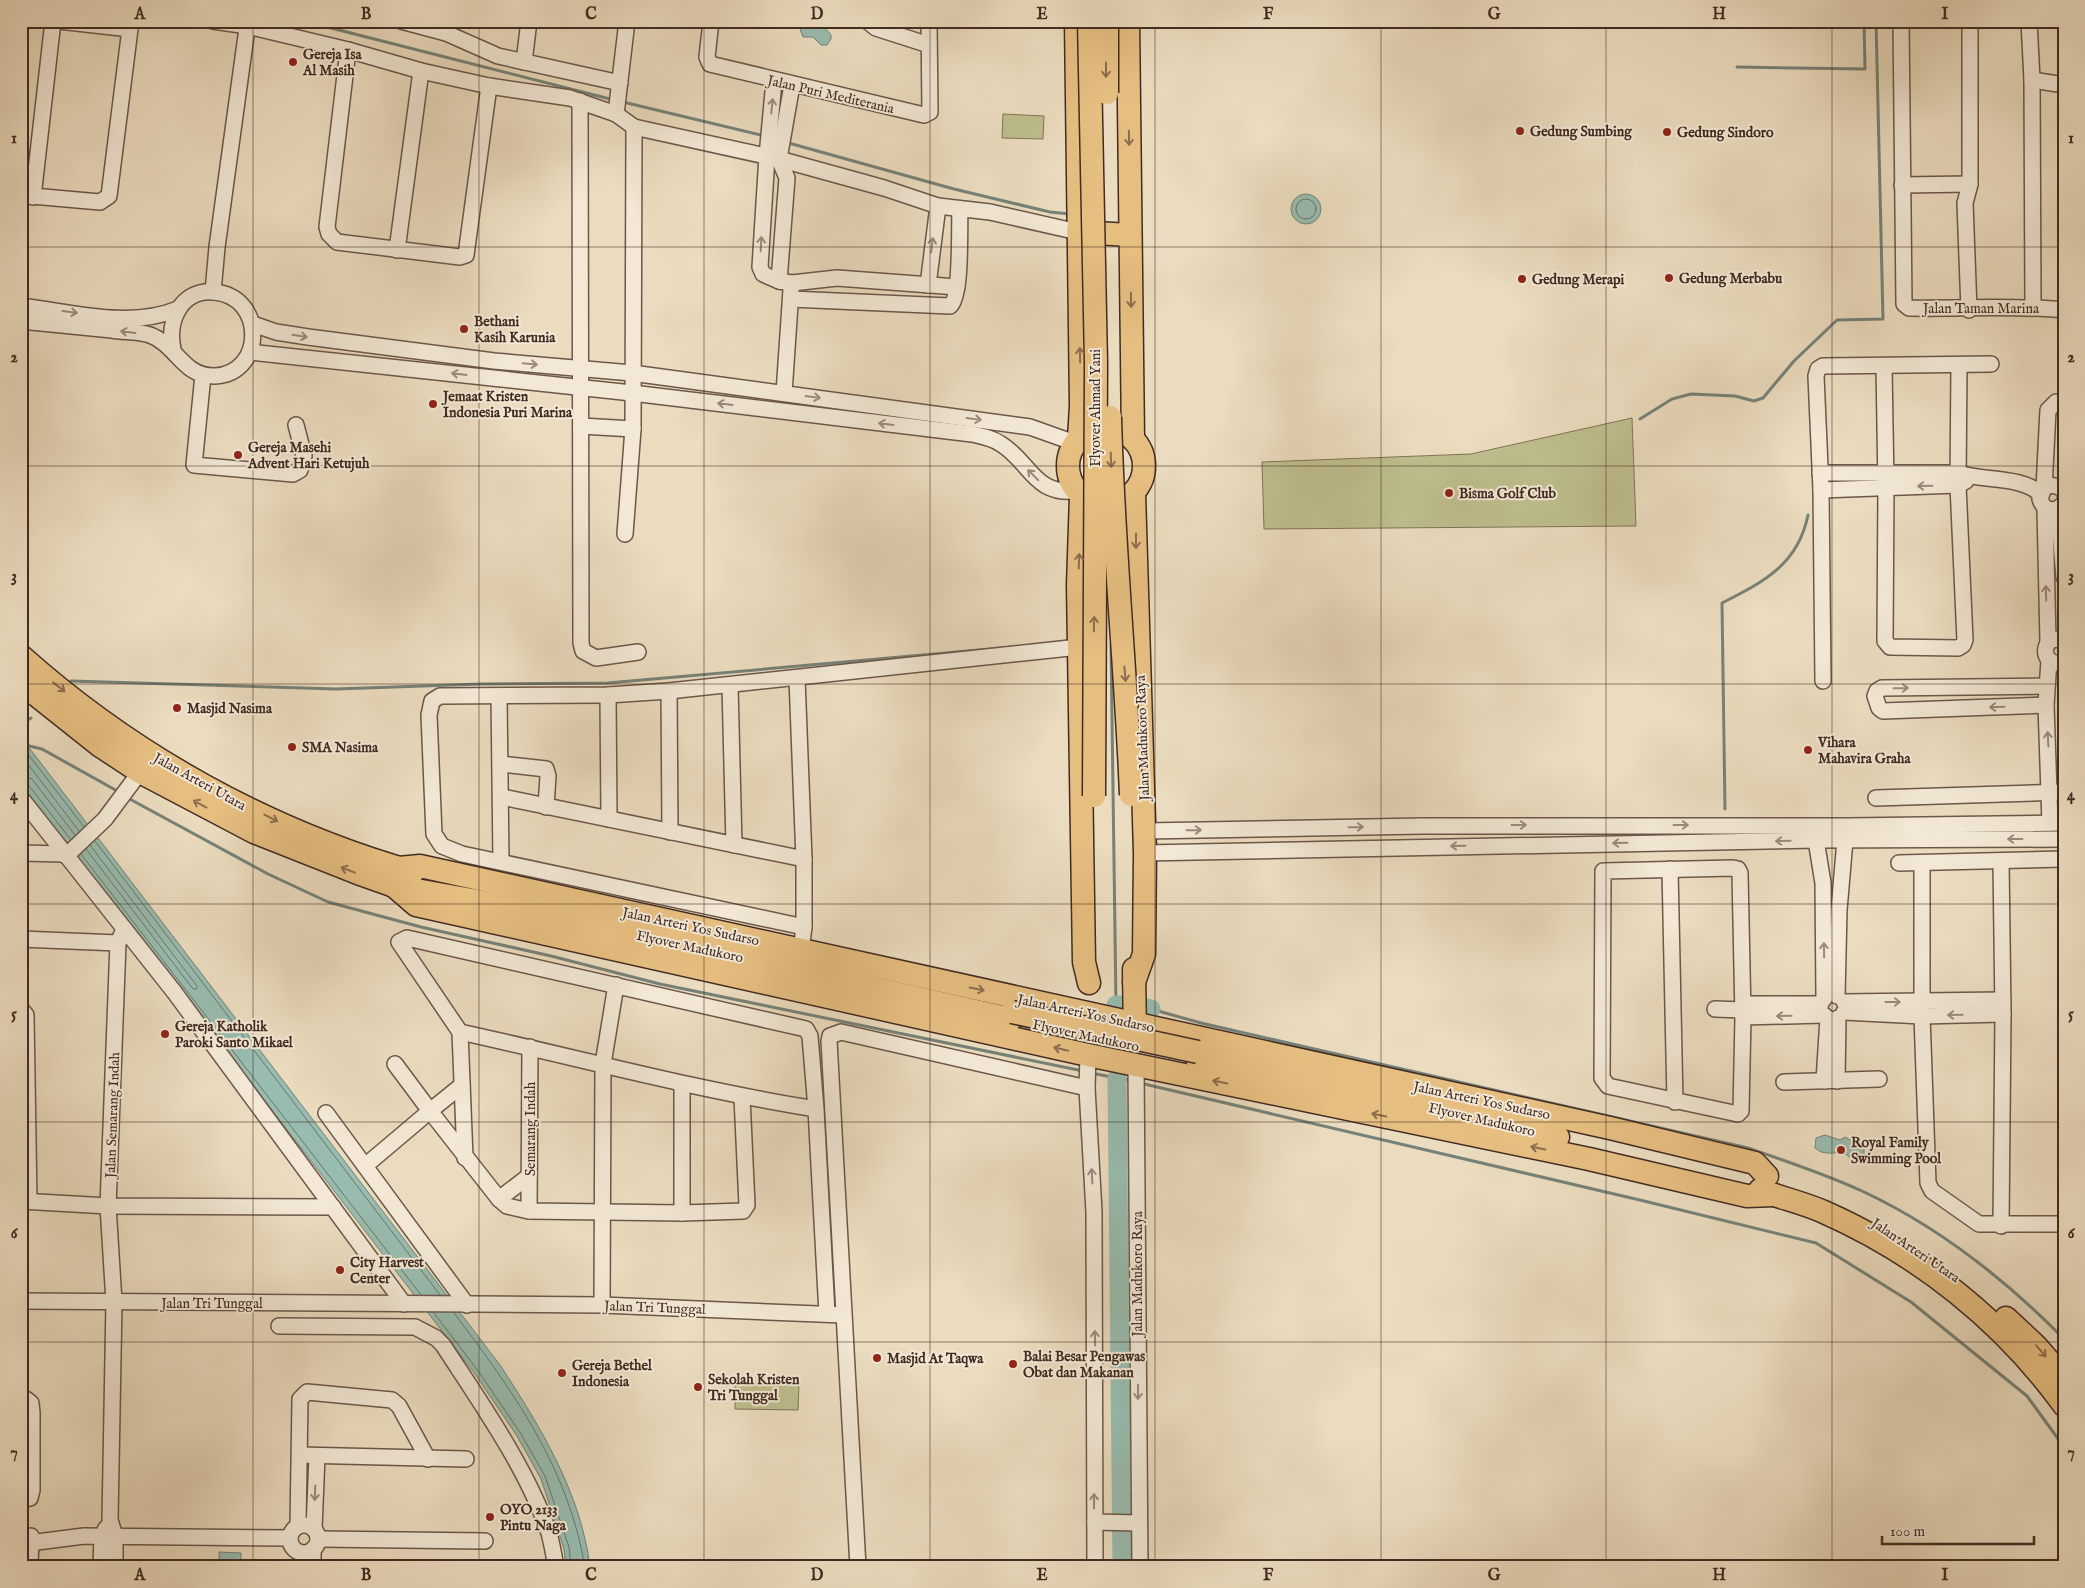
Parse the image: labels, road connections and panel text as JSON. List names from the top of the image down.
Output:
{
  "streets": {
    "highway": [
      "Flyover Ahmad Yani",
      "Jalan Madukoro Raya",
      "Jalan Arteri Utara",
      "Jalan Arteri Yos Sudarso",
      "Flyover Madukoro"
    ],
    "street": [
      "Jalan Puri Mediterania",
      "Jalan Taman Marina",
      "Jalan Semarang Indah",
      "Semarang Indah",
      "Jalan Tri Tunggal"
    ]
  },
  "crossings": [
    ["Flyover Ahmad Yani", "Jalan Madukoro Raya"],
    ["Jalan Madukoro Raya", "Jalan Arteri Yos Sudarso"],
    ["Jalan Arteri Utara", "Jalan Arteri Yos Sudarso"],
    ["Jalan Arteri Utara", "Flyover Madukoro"],
    ["Jalan Arteri Yos Sudarso", "Flyover Madukoro"],
    ["Jalan Semarang Indah", "Jalan Tri Tunggal"]
  ],
  "places": [
    "Gereja Isa Al Masih",
    "Gedung Sumbing",
    "Gedung Sindoro",
    "Gedung Merbabu",
    "Gedung Merapi",
    "Bethani Kasih Karunia",
    "Jemaat Kristen Indonesia Puri Marina",
    "Gereja Masehi Advent Hari Ketujuh",
    "Bisma Golf Club",
    "Masjid Nasima",
    "SMA Nasima",
    "Vihara Mahavira Graha",
    "Gereja Katholik Paroki Santo Mikael",
    "Royal Family Swimming Pool",
    "City Harvest Center",
    "Masjid At Taqwa",
    "Balai Besar Pengawas Obat dan Makanan",
    "Gereja Bethel Indonesia",
    "Sekolah Kristen Tri Tunggal",
    "OYO 2133 Pintu Naga"
  ],
  "scale_bar": "100 m",
  "grid": {
    "columns": [
      "A",
      "B",
      "C",
      "D",
      "E",
      "F",
      "G",
      "H",
      "I"
    ],
    "rows": [
      "1",
      "2",
      "3",
      "4",
      "5",
      "6",
      "7"
    ]
  }
}
